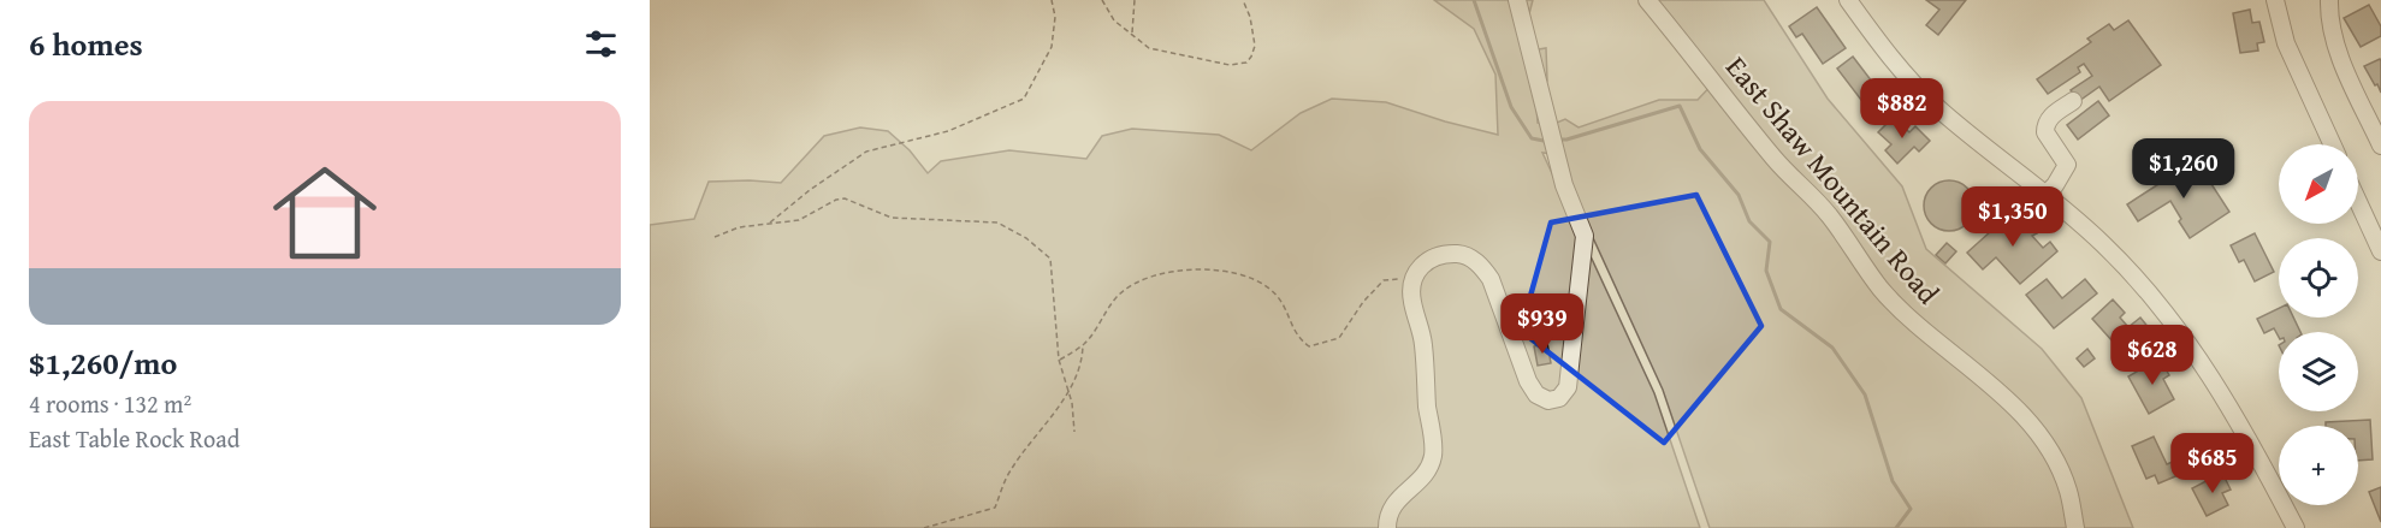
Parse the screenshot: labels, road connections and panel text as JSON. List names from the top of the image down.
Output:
{
  "streets": {
    "street": ["East Shaw Mountain Road"]
  },
  "north": "bottom left",
  "page": {
    "heading": "6 homes",
    "price": [
      "$882",
      "$1,260",
      "$1,350",
      "$939",
      "$628",
      "$685"
    ],
    "list": [
      {
        "name": "$1,260/mo",
        "note": "4 rooms · 132 m² · East Table Rock Road"
      }
    ],
    "map_buttons": "+"
  }
}
